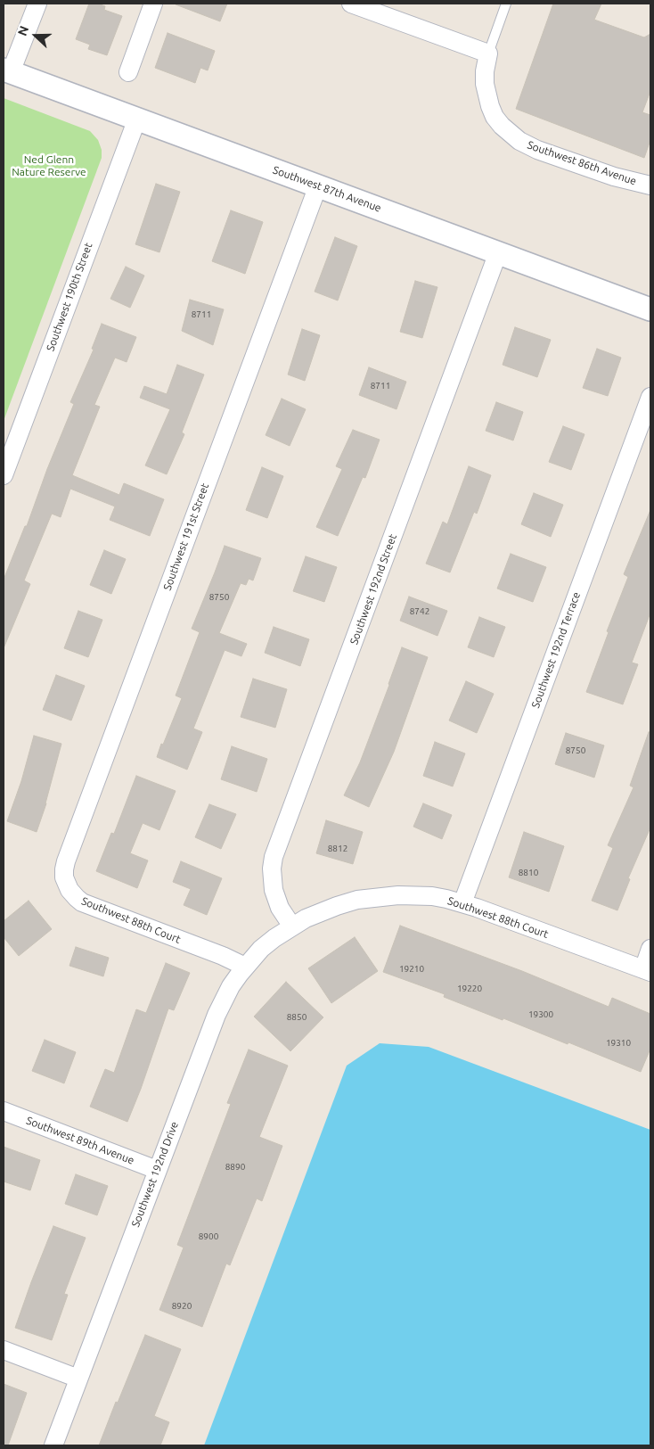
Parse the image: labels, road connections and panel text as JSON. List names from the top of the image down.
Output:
{
  "streets": {
    "street": [
      "Southwest 86th Avenue",
      "Southwest 87th Avenue",
      "Southwest 190th Street",
      "Southwest 191st Street",
      "Southwest 192nd Street",
      "Southwest 192nd Terrace",
      "Southwest 88th Court",
      "Southwest 89th Avenue",
      "Southwest 192nd Drive"
    ]
  },
  "crossings": [
    ["Southwest 87th Avenue", "Southwest 190th Street"],
    ["Southwest 87th Avenue", "Southwest 191st Street"],
    ["Southwest 87th Avenue", "Southwest 192nd Street"],
    ["Southwest 191st Street", "Southwest 88th Court"],
    ["Southwest 192nd Street", "Southwest 88th Court"],
    ["Southwest 192nd Street", "Southwest 192nd Drive"],
    ["Southwest 192nd Terrace", "Southwest 88th Court"],
    ["Southwest 88th Court", "Southwest 192nd Drive"],
    ["Southwest 89th Avenue", "Southwest 192nd Drive"]
  ],
  "parks": ["Ned Glenn Nature Reserve"],
  "house_numbers": [
    "8711",
    "8711",
    "8750",
    "8742",
    "8750",
    "8812",
    "8810",
    "19210",
    "19220",
    "19300",
    "8850",
    "19310",
    "8890",
    "8900",
    "8920"
  ],
  "north": "left"
}
